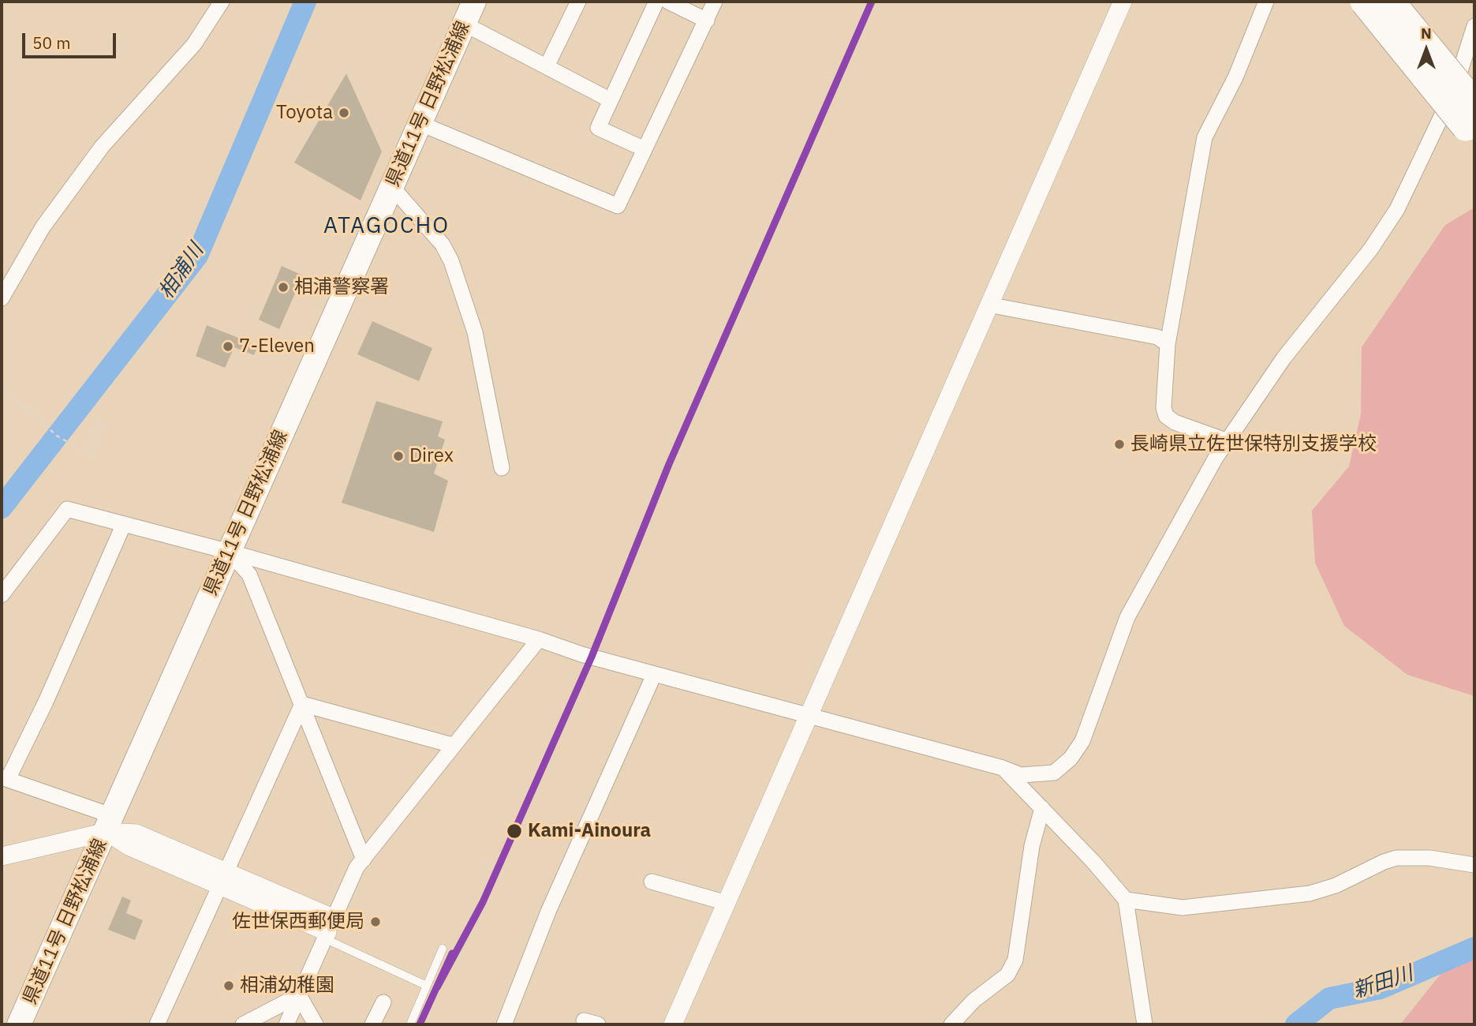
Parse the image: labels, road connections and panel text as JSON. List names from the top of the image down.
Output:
{
  "streets": {
    "main road": ["県道11号 日野松浦線"]
  },
  "districts": ["ATAGOCHO"],
  "water": ["相浦川", "新田川"],
  "places": [
    "Toyota",
    "相浦警察署",
    "7-Eleven",
    "長崎県立佐世保特別支援学校",
    "Direx",
    "Kami-Ainoura",
    "佐世保西郵便局",
    "相浦幼稚園"
  ],
  "scale_bar": "50 m",
  "north": "top"
}
